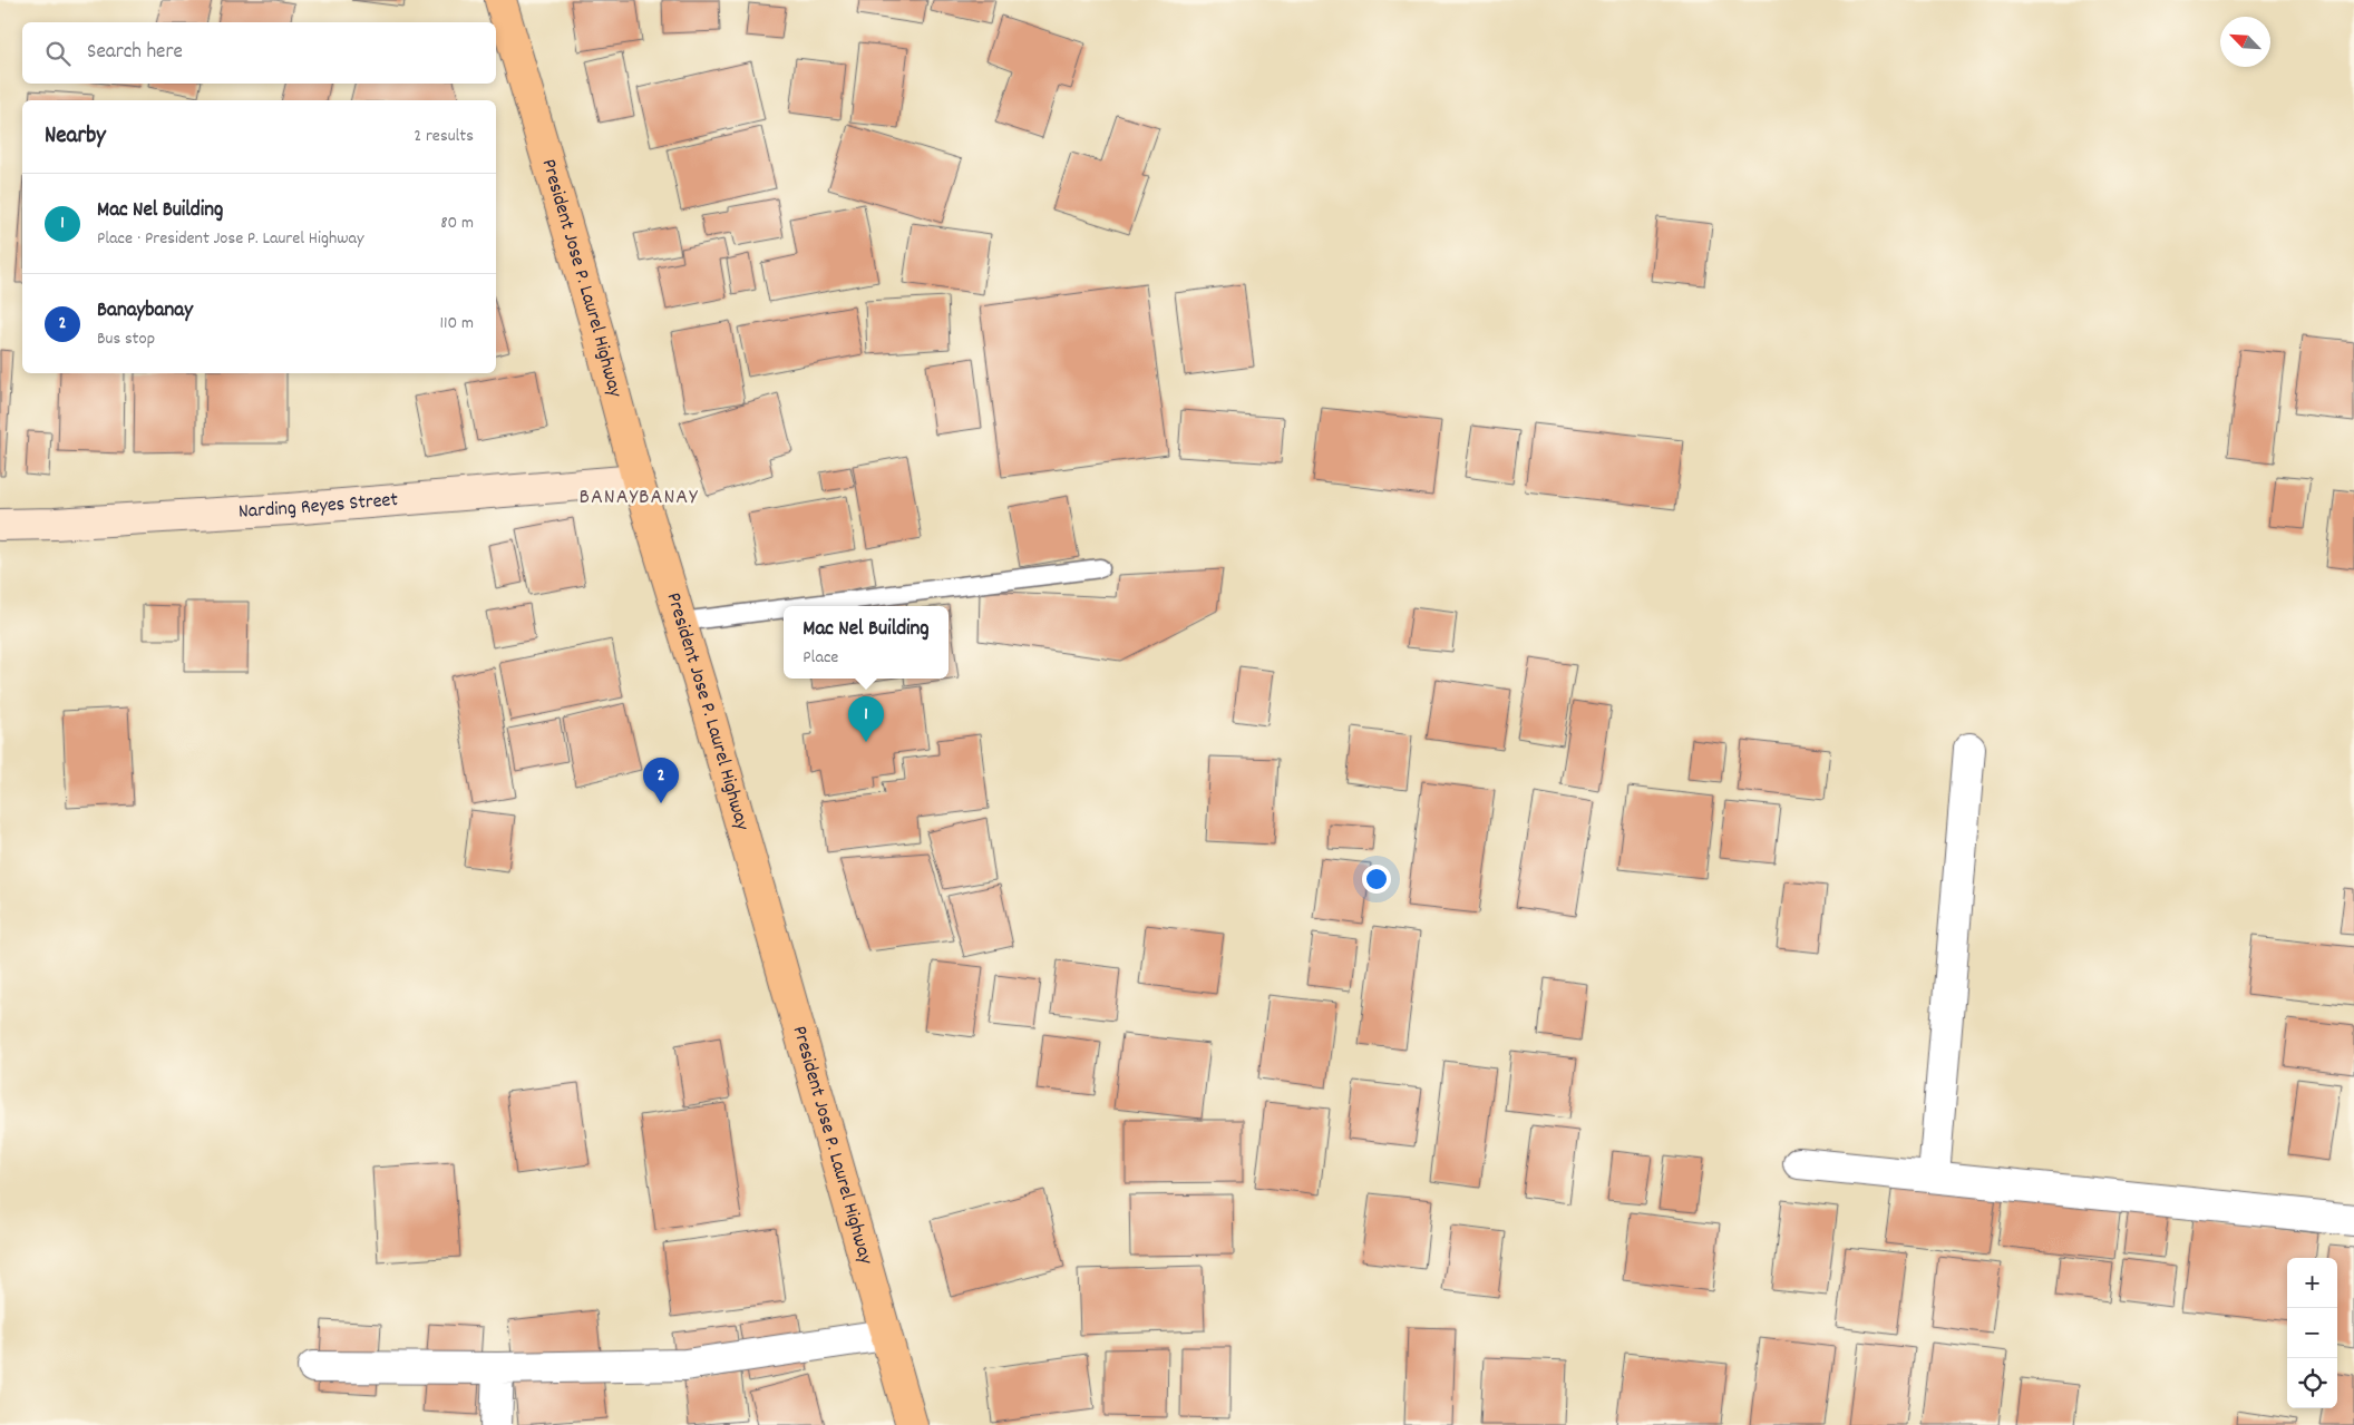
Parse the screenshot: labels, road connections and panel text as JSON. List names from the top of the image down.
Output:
{
  "streets": {
    "highway": ["President Jose P. Laurel Highway"],
    "street": ["Narding Reyes Street"]
  },
  "crossings": [
    ["President Jose P. Laurel Highway", "Narding Reyes Street"]
  ],
  "districts": ["BANAYBANAY"],
  "north": "top left",
  "page": {
    "search": "Search here",
    "heading": ["Nearby", "2 results"],
    "list": [
      {
        "mark": "1",
        "name": "Mac Nel Building",
        "note": "Place · President Jose P. Laurel Highway",
        "value": "80 m"
      },
      {
        "mark": "2",
        "name": "Banaybanay",
        "note": "Bus stop",
        "value": "110 m"
      }
    ],
    "popup": ["Mac Nel Building", "Place"],
    "pins": ["1", "2"],
    "map_buttons": ["+", "−"]
  }
}
